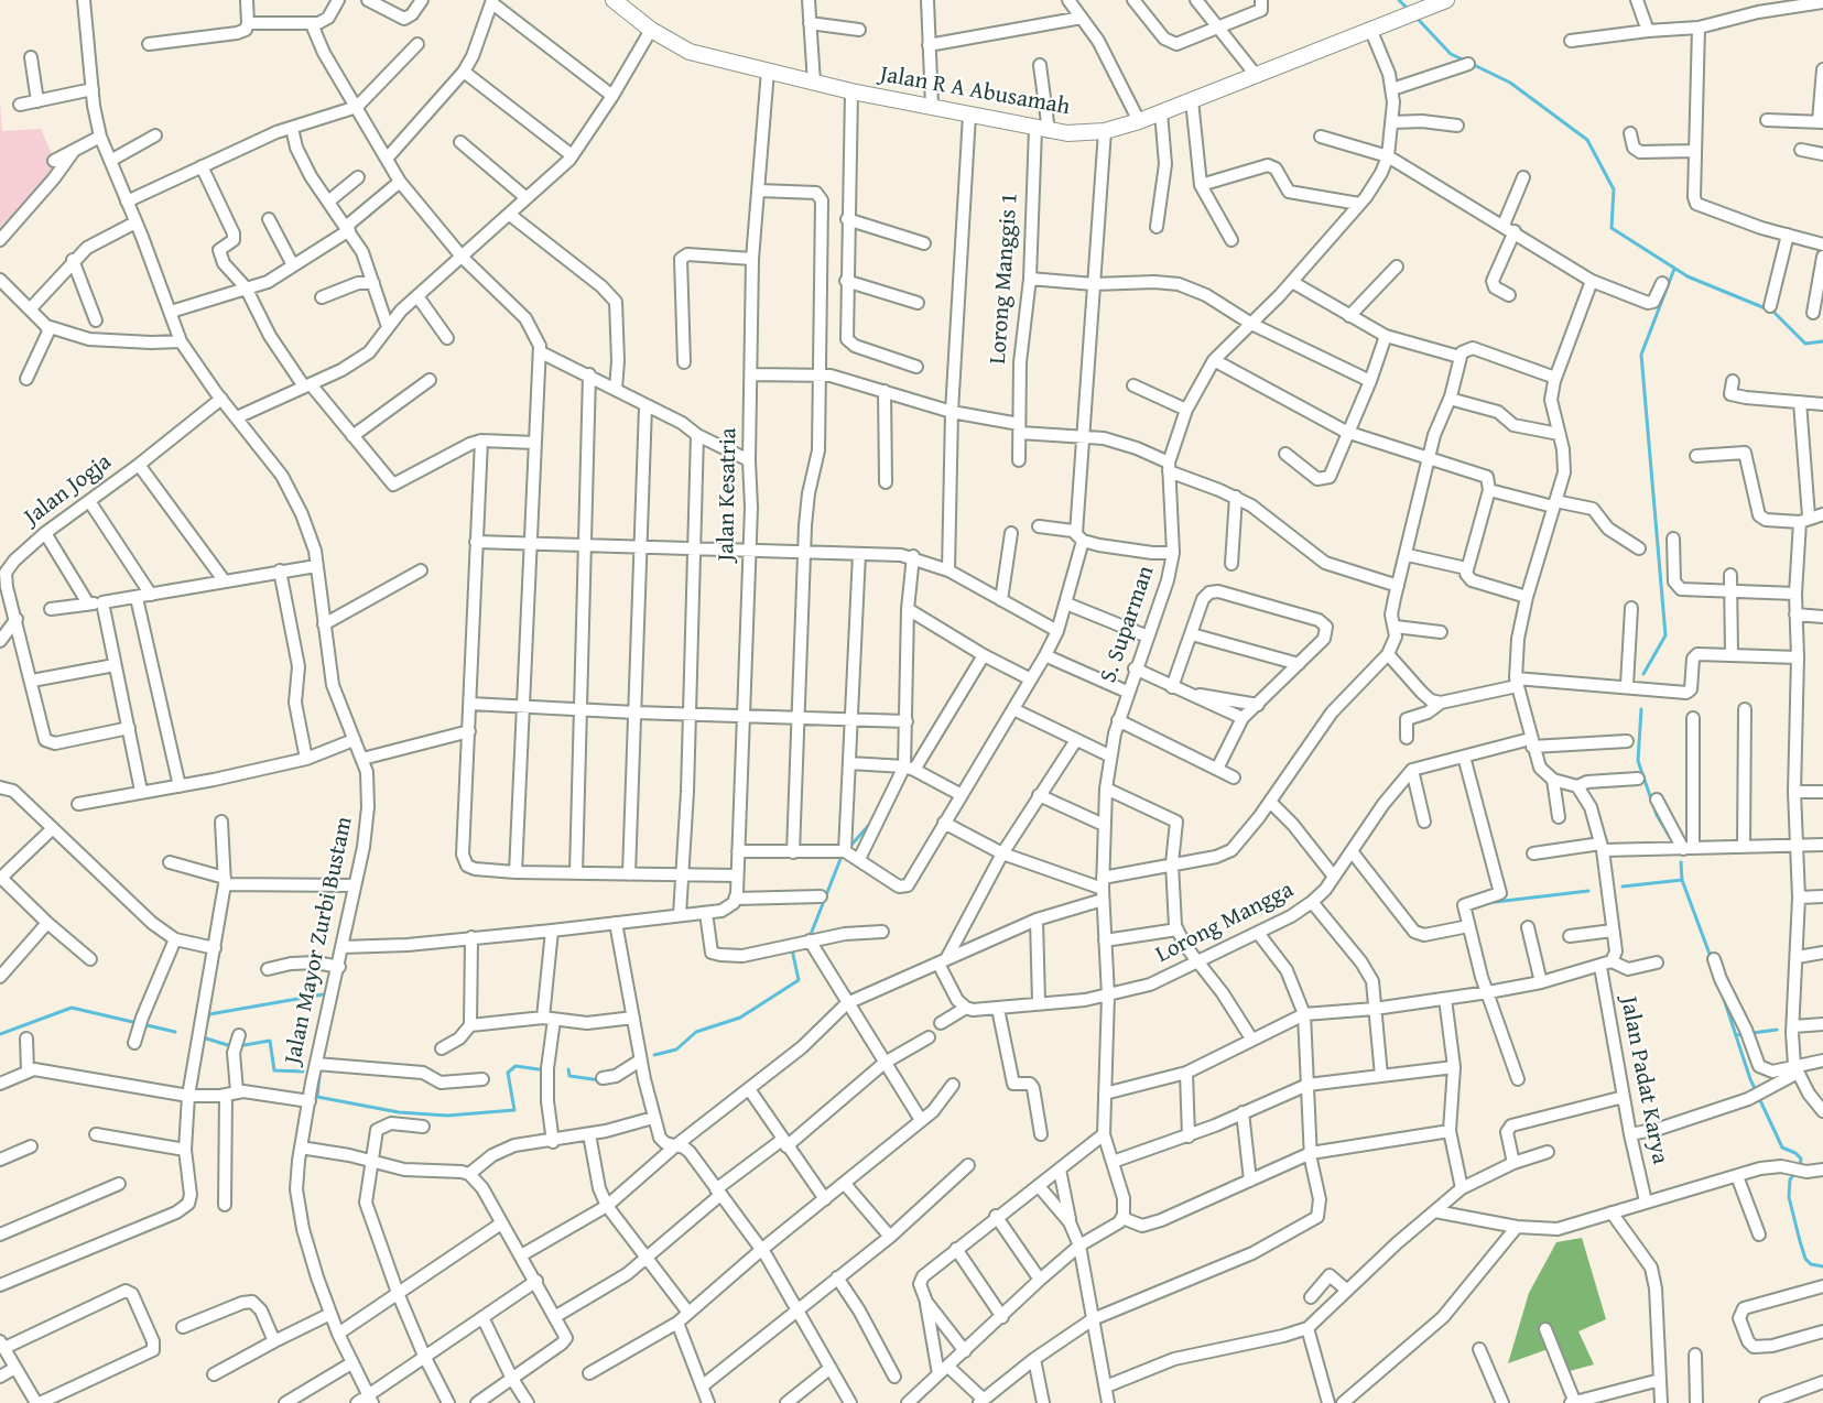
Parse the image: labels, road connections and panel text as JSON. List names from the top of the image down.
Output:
{
  "streets": {
    "street": [
      "Jalan R A Abusamah",
      "Lorong Manggis 1",
      "Jalan Jogja",
      "Jalan Kesatria",
      "S. Suparman",
      "Lorong Mangga",
      "Jalan Mayor Zurbi Bustam",
      "Jalan Padat Karya"
    ]
  },
  "crossings": [
    ["Jalan R A Abusamah", "Lorong Manggis 1"],
    ["Jalan R A Abusamah", "Jalan Kesatria"],
    ["Jalan R A Abusamah", "S. Suparman"],
    ["Jalan Jogja", "Jalan Mayor Zurbi Bustam"],
    ["S. Suparman", "Lorong Mangga"]
  ]
}
